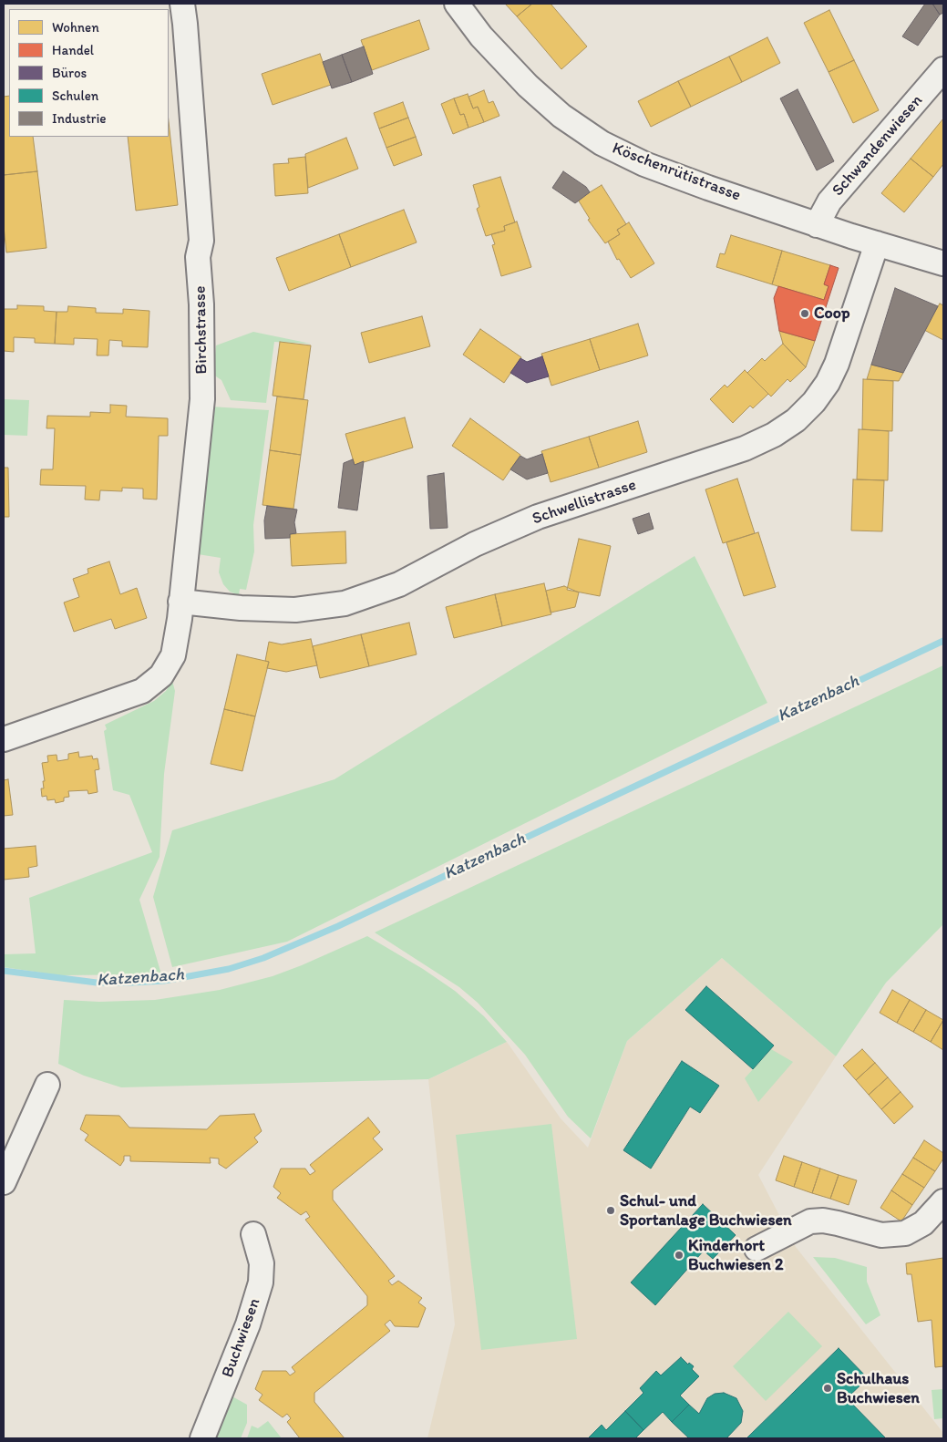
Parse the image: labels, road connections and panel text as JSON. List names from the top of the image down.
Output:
{
  "streets": {
    "street": [
      "Schwandenwiesen",
      "Köschenrütistrasse",
      "Birchstrasse",
      "Schwellistrasse",
      "Buchwiesen"
    ]
  },
  "crossings": [
    ["Schwandenwiesen", "Köschenrütistrasse"],
    ["Köschenrütistrasse", "Schwellistrasse"],
    ["Birchstrasse", "Schwellistrasse"]
  ],
  "water": ["Katzenbach"],
  "places": [
    "Coop",
    "Schul- und Sportanlage Buchwiesen",
    "Kinderhort Buchwiesen 2",
    "Schulhaus Buchwiesen"
  ],
  "legend": [
    "Wohnen",
    "Handel",
    "Büros",
    "Schulen",
    "Industrie"
  ]
}
